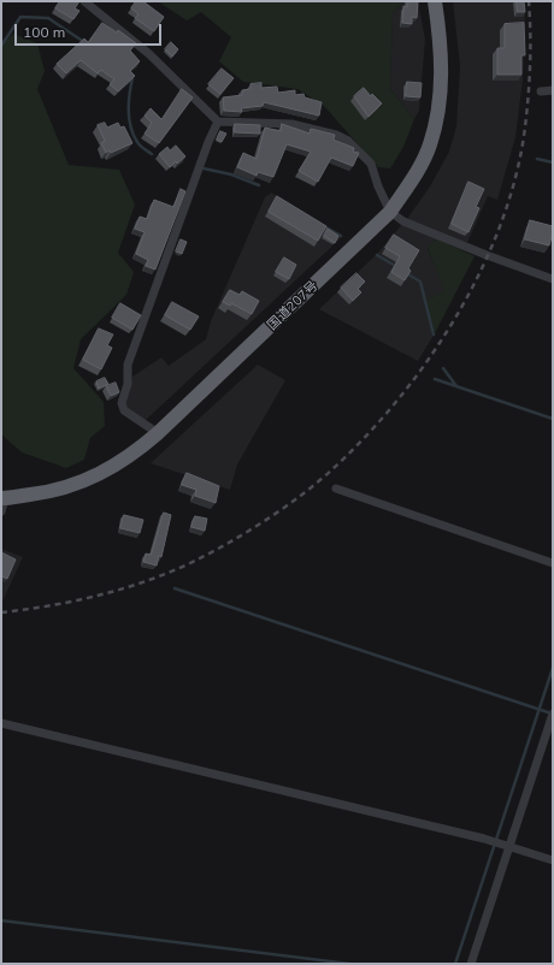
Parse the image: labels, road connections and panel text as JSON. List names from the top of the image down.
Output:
{
  "streets": {
    "highway": ["国道207号"]
  },
  "scale_bar": "100 m"
}
